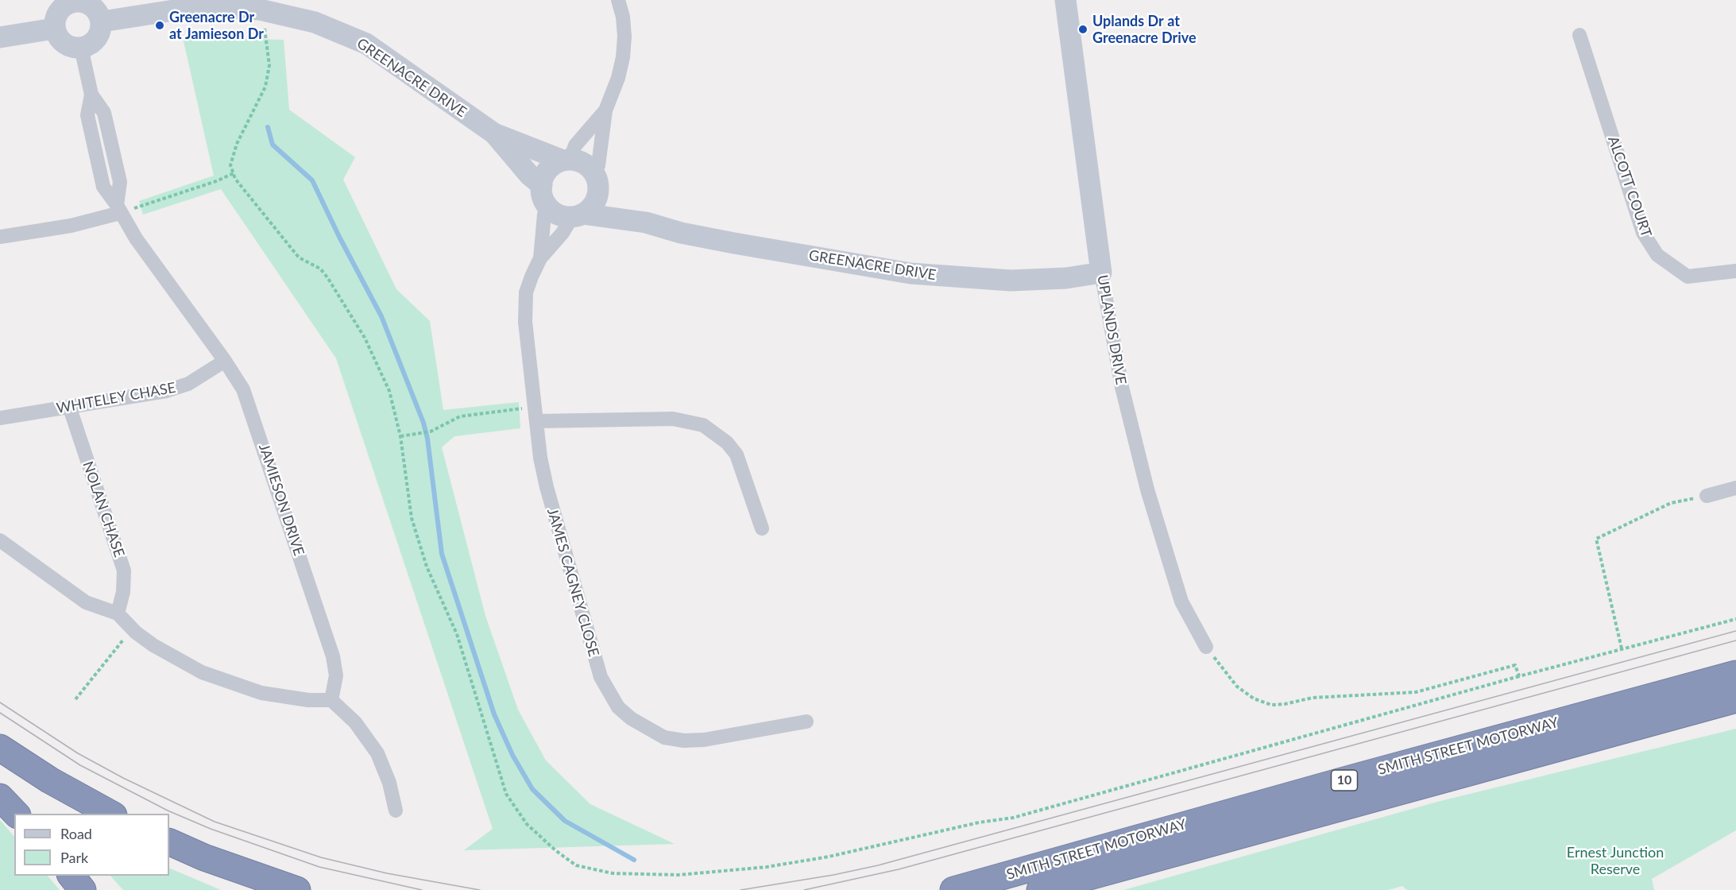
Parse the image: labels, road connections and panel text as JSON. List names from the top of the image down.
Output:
{
  "streets": {
    "highway": ["SMITH STREET MOTORWAY", "10"],
    "street": [
      "GREENACRE DRIVE",
      "ALCOTT COURT",
      "UPLANDS DRIVE",
      "WHITELEY CHASE",
      "JAMIESON DRIVE",
      "NOLAN CHASE",
      "JAMES CAGNEY CLOSE"
    ]
  },
  "crossings": [
    ["GREENACRE DRIVE", "UPLANDS DRIVE"],
    ["GREENACRE DRIVE", "JAMES CAGNEY CLOSE"],
    ["WHITELEY CHASE", "JAMIESON DRIVE"],
    ["WHITELEY CHASE", "NOLAN CHASE"]
  ],
  "parks": ["Ernest Junction Reserve"],
  "places": ["Greenacre Dr at Jamieson Dr", "Uplands Dr at Greenacre Drive"],
  "legend": ["Road", "Park"]
}
